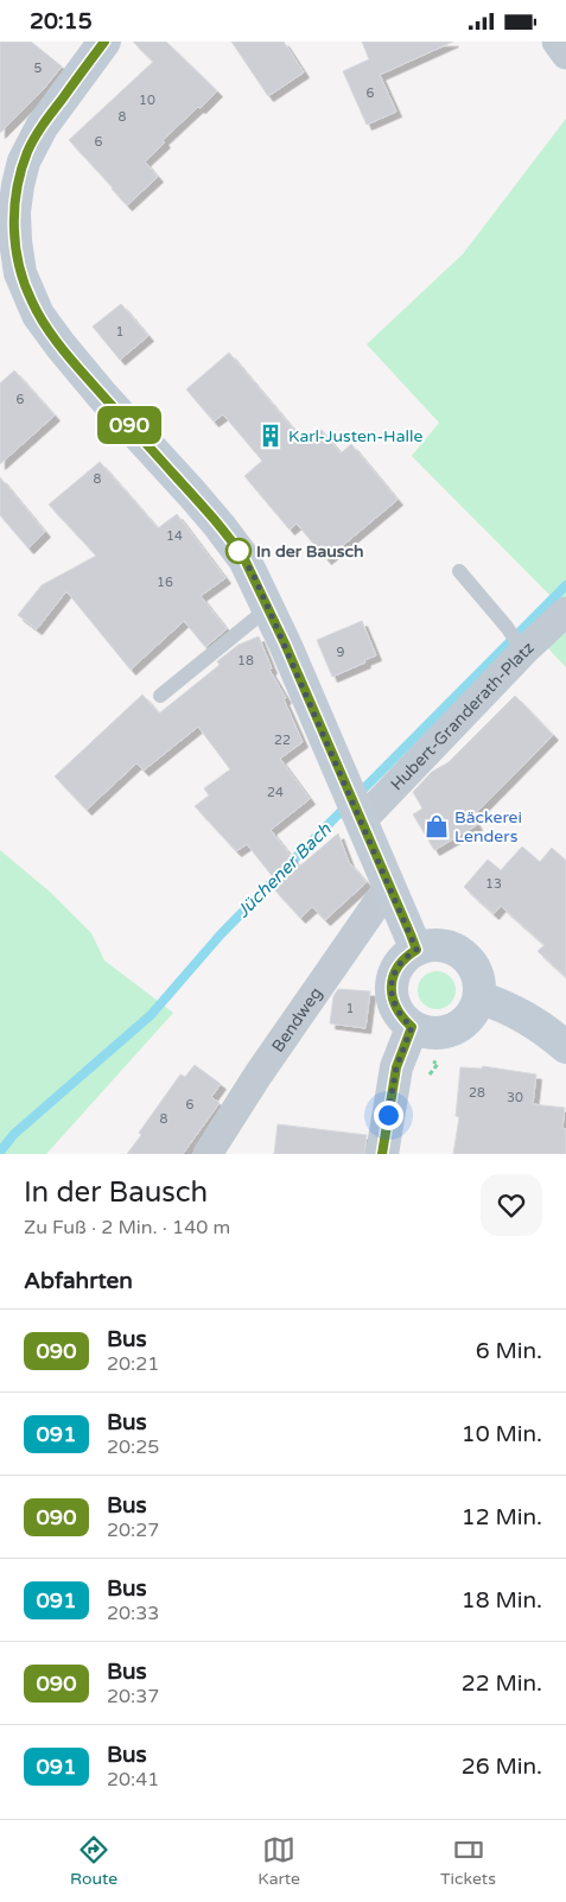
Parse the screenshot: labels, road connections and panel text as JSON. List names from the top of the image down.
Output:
{
  "streets": {
    "street": ["Hubert-Granderath-Platz", "Bendweg"]
  },
  "water": ["Jüchener Bach"],
  "places": {
    "building": ["Karl-Justen-Halle"],
    "other": ["In der Bausch"],
    "shop": ["Bäckerei Lenders"]
  },
  "lines": ["bus line 090"],
  "house_numbers": [
    "5",
    "6",
    "10",
    "8",
    "6",
    "1",
    "6",
    "8",
    "14",
    "16",
    "9",
    "18",
    "22",
    "24",
    "13",
    "1",
    "28",
    "30",
    "6",
    "8"
  ],
  "page": {
    "status": "20:15",
    "on_map": "090",
    "heading": [
      ["In der Bausch", "Zu Fuß · 2 Min. · 140 m"],
      "Abfahrten"
    ],
    "list": [
      {
        "mark": "090",
        "name": "Bus",
        "note": "20:21",
        "value": "6 Min."
      },
      {
        "mark": "091",
        "name": "Bus",
        "note": "20:25",
        "value": "10 Min."
      },
      {
        "mark": "090",
        "name": "Bus",
        "note": "20:27",
        "value": "12 Min."
      },
      {
        "mark": "091",
        "name": "Bus",
        "note": "20:33",
        "value": "18 Min."
      },
      {
        "mark": "090",
        "name": "Bus",
        "note": "20:37",
        "value": "22 Min."
      },
      {
        "mark": "091",
        "name": "Bus",
        "note": "20:41",
        "value": "26 Min."
      }
    ],
    "tabs": ["Route", "Karte", "Tickets"]
  }
}
